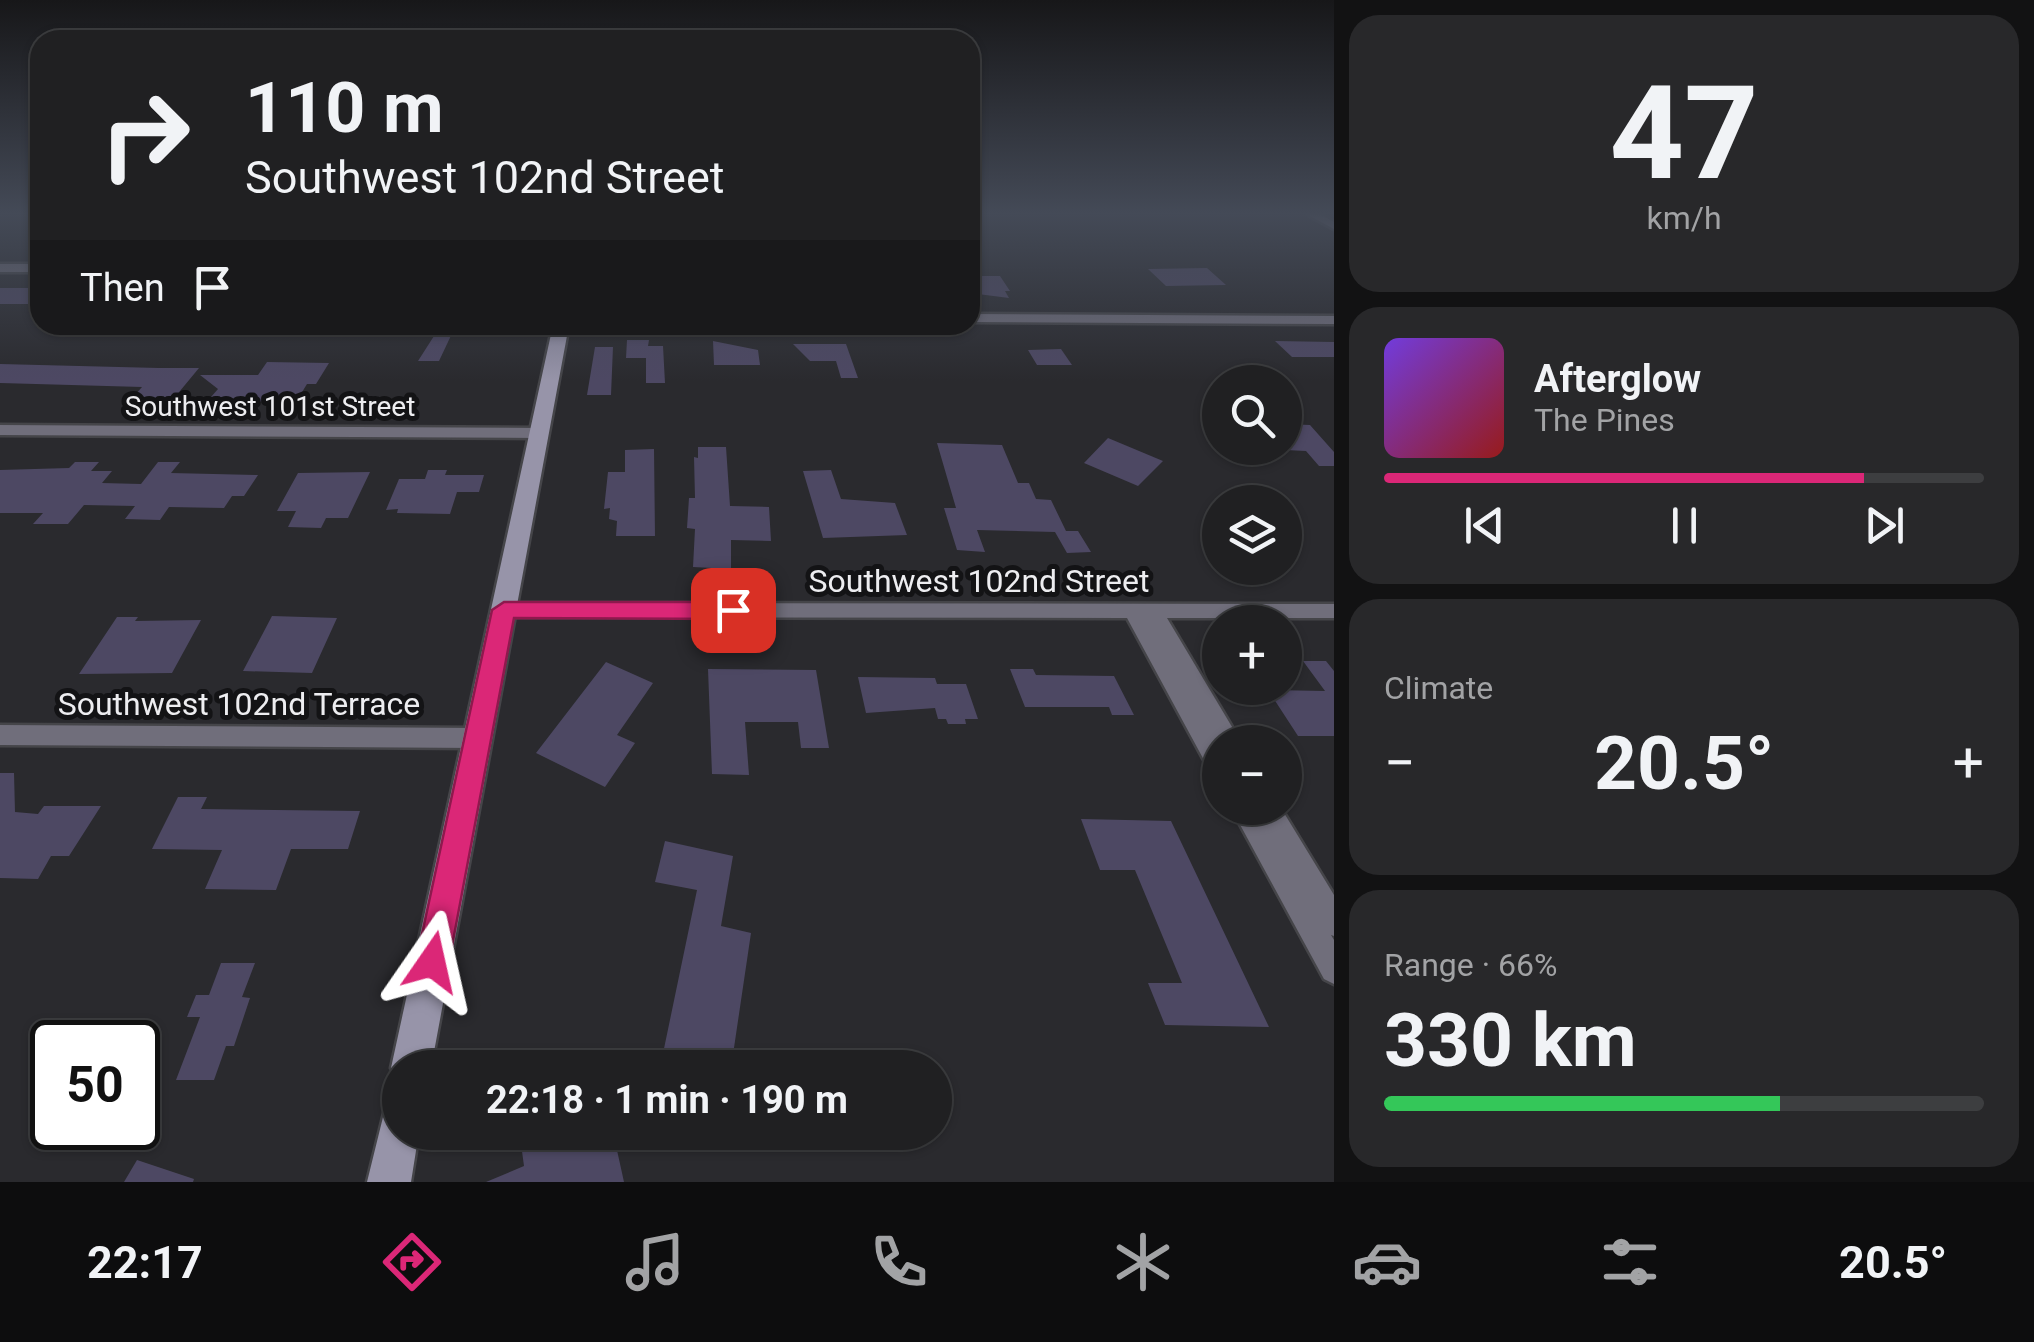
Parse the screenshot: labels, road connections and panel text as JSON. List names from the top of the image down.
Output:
{
  "streets": {
    "street": ["Southwest 101st Street", "Southwest 102nd Street", "Southwest 102nd Terrace"]
  },
  "page": {
    "tile": [
      ["47", "km/h"],
      "Climate",
      ["Range · 66%", "330 km"]
    ],
    "turn": ["110 m", "Southwest 102nd Street"],
    "then": "Then",
    "song": ["Afterglow", "The Pines"],
    "map_buttons": ["+", "−"],
    "heat": ["−", "20.5°", "+"],
    "limit": "50",
    "trip": "22:18 · 1 min · 190 m",
    "tabs": ["22:17", "20.5°"]
  }
}
